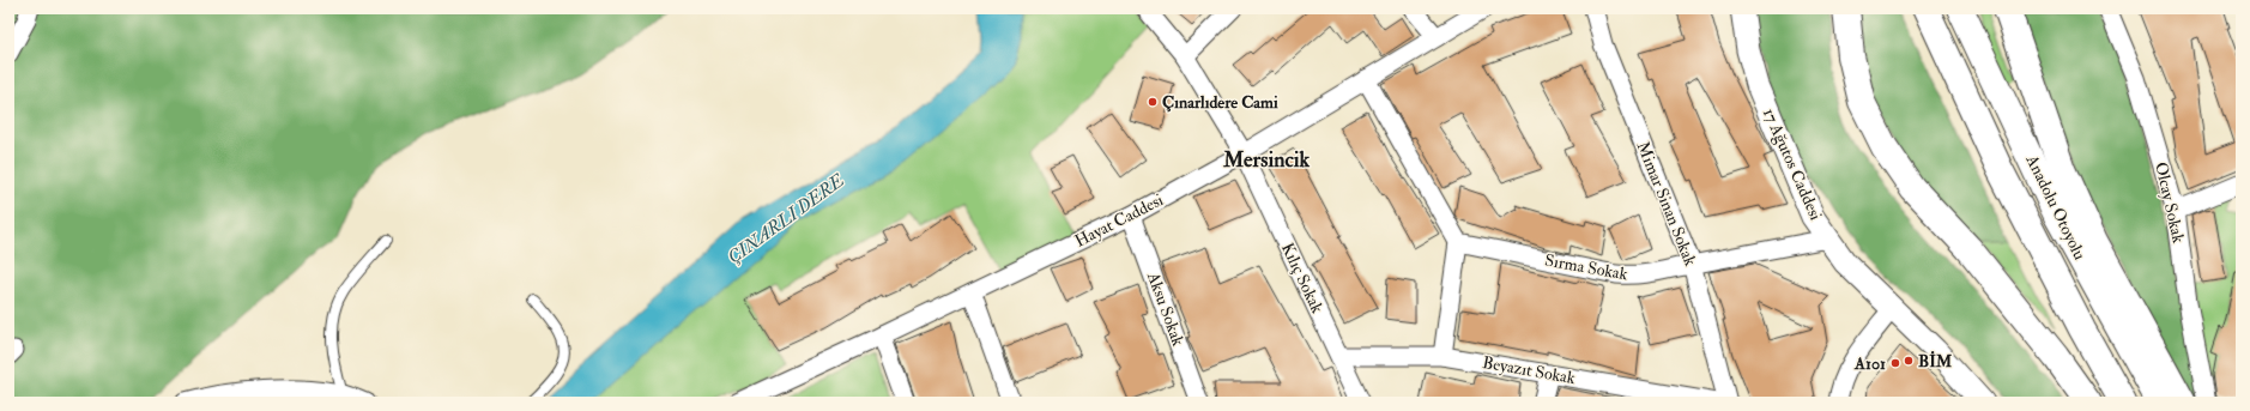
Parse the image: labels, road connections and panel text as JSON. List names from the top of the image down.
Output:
{
  "streets": {
    "highway": ["Anadolu Otoyolu"],
    "street": [
      "17 Ağutos Caddesi",
      "Olcay Sokak",
      "Mimar Sinan Sokak",
      "Hayat Caddesi",
      "Sırma Sokak",
      "Kılıç Sokak",
      "Aksu Sokak",
      "Beyazıt Sokak"
    ]
  },
  "crossings": [
    ["17 Ağutos Caddesi", "Sırma Sokak"],
    ["Mimar Sinan Sokak", "Sırma Sokak"],
    ["Hayat Caddesi", "Kılıç Sokak"],
    ["Hayat Caddesi", "Aksu Sokak"],
    ["Kılıç Sokak", "Beyazıt Sokak"]
  ],
  "districts": ["Mersincik"],
  "water": ["ÇINARLI DERE"],
  "places": ["Çınarlıdere Cami", "BİM", "A101"]
}
